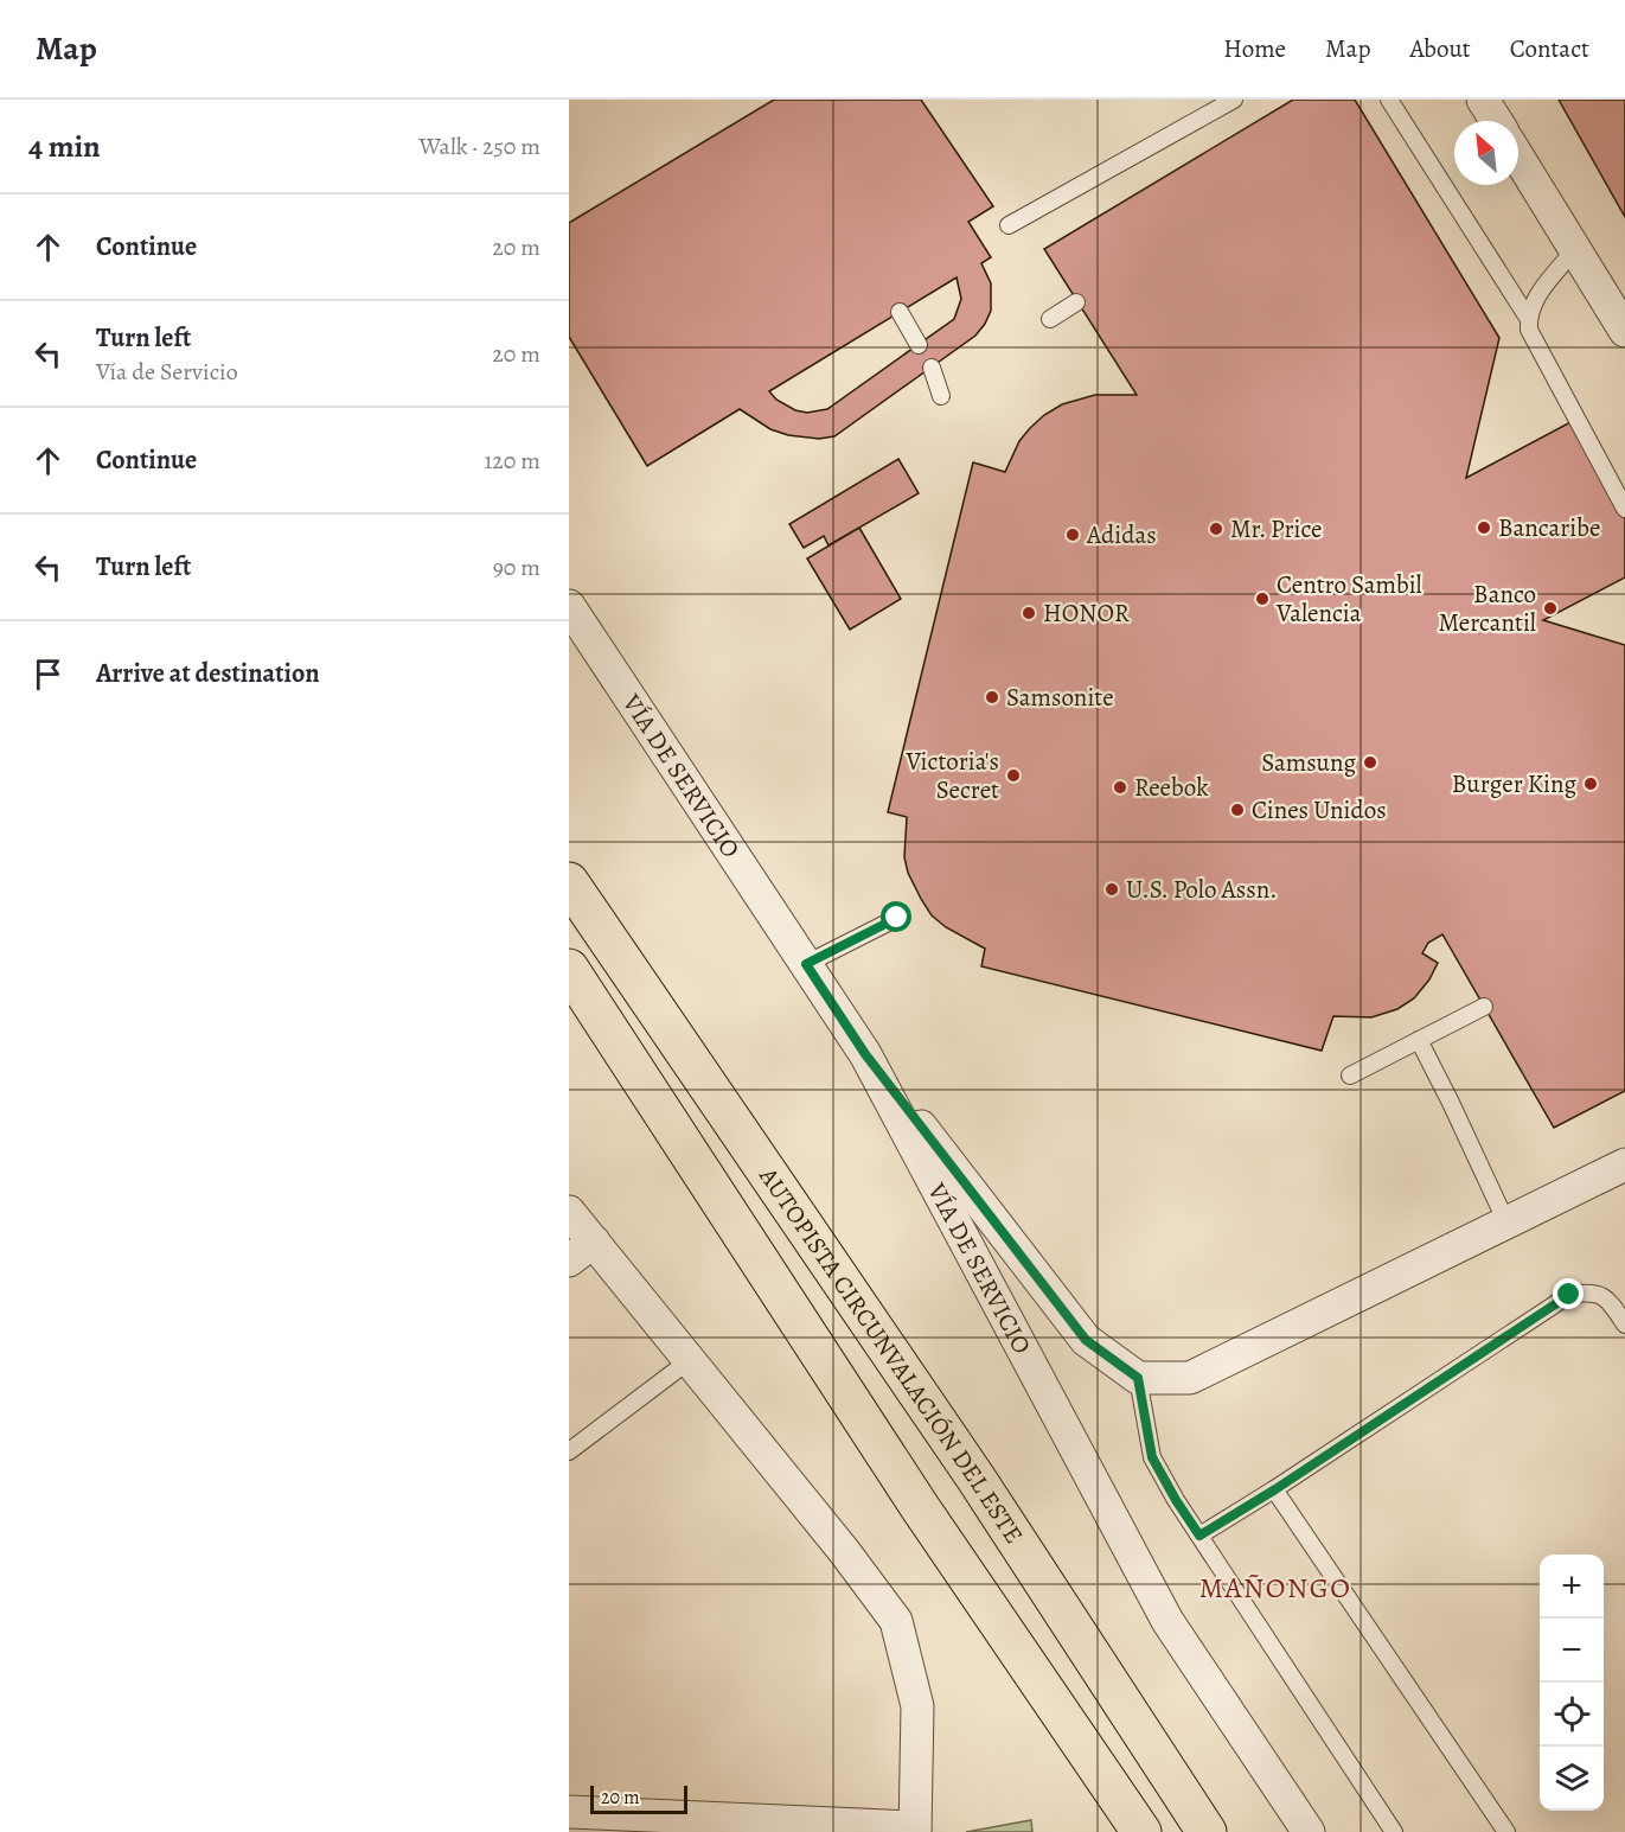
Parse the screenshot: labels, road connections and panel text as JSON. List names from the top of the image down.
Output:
{
  "streets": {
    "highway": ["AUTOPISTA CIRCUNVALACIÓN DEL ESTE"],
    "street": ["VÍA DE SERVICIO"]
  },
  "districts": ["MAÑONGO"],
  "places": [
    "Bancaribe",
    "Mr. Price",
    "Adidas",
    "Centro Sambil Valencia",
    "Banco Mercantil",
    "HONOR",
    "Samsonite",
    "Samsung",
    "Victoria's Secret",
    "Burger King",
    "Reebok",
    "Cines Unidos",
    "U.S. Polo Assn."
  ],
  "scale_bar": "20 m",
  "north": "top left",
  "page": {
    "header": "Map",
    "nav": [
      "Home",
      "Map",
      "About",
      "Contact"
    ],
    "heading": ["4 min", "Walk · 250 m"],
    "list": [
      ["Continue", "20 m"],
      ["Turn left", "Vía de Servicio", "20 m"],
      ["Continue", "120 m"],
      ["Turn left", "90 m"],
      "Arrive at destination"
    ],
    "map_buttons": ["+", "−"],
    "scale": "20 m"
  }
}
